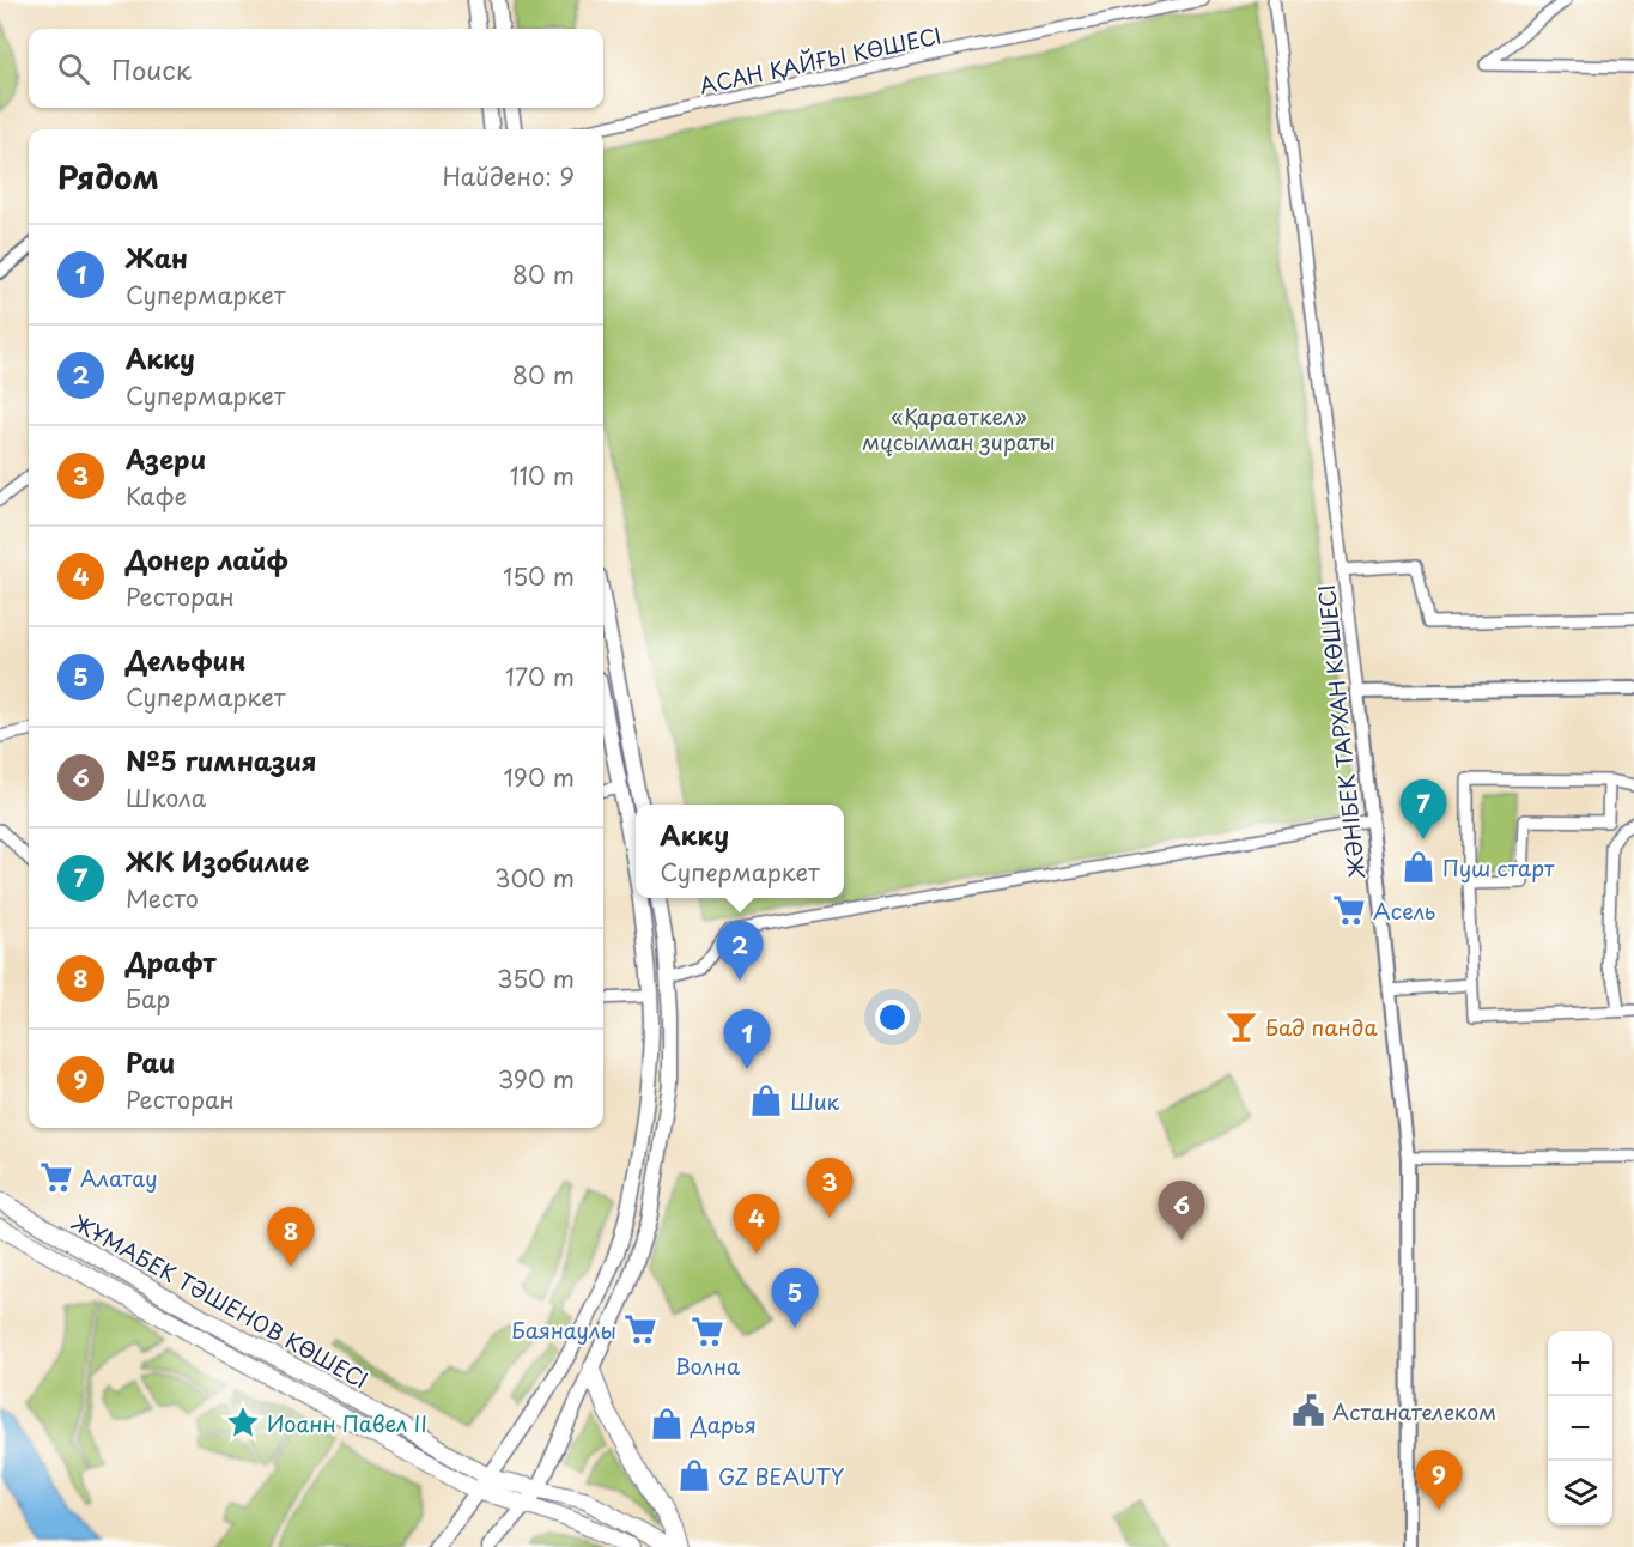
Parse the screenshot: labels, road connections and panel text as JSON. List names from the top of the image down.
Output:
{
  "streets": {
    "main road": ["ЖҰМАБЕК ТӘШЕНОВ КӨШЕСІ"],
    "street": ["АСАН ҚАЙҒЫ КӨШЕСІ", "ЖӘНІБЕК ТАРХАН КӨШЕСІ"]
  },
  "parks": ["«Қараөткел» мұсылман зираты"],
  "places": {
    "shop": [
      "Пуш старт",
      "Шик",
      "Дарья",
      "GZ BEAUTY"
    ],
    "supermarket": [
      "Асель",
      "Алатау",
      "Баянаулы",
      "Волна"
    ],
    "bar": ["Бад панда"],
    "public building": ["Астанателеком"],
    "place": ["Иоанн Павел II"]
  },
  "page": {
    "search": "Поиск",
    "heading": ["Рядом", "Найдено: 9"],
    "list": [
      {
        "mark": "1",
        "name": "Жан",
        "note": "Супермаркет",
        "value": "80 m"
      },
      {
        "mark": "2",
        "name": "Акку",
        "note": "Супермаркет",
        "value": "80 m"
      },
      {
        "mark": "3",
        "name": "Азери",
        "note": "Кафе",
        "value": "110 m"
      },
      {
        "mark": "4",
        "name": "Донер лайф",
        "note": "Ресторан",
        "value": "150 m"
      },
      {
        "mark": "5",
        "name": "Дельфин",
        "note": "Супермаркет",
        "value": "170 m"
      },
      {
        "mark": "6",
        "name": "№5 гимназия",
        "note": "Школа",
        "value": "190 m"
      },
      {
        "mark": "7",
        "name": "ЖК Изобилие",
        "note": "Место",
        "value": "300 m"
      },
      {
        "mark": "8",
        "name": "Драфт",
        "note": "Бар",
        "value": "350 m"
      },
      {
        "mark": "9",
        "name": "Раи",
        "note": "Ресторан",
        "value": "390 m"
      }
    ],
    "pins": [
      "7",
      "2",
      "1",
      "3",
      "6",
      "4",
      "8",
      "5",
      "9"
    ],
    "popup": ["Акку", "Супермаркет"],
    "map_buttons": ["+", "−"]
  }
}
